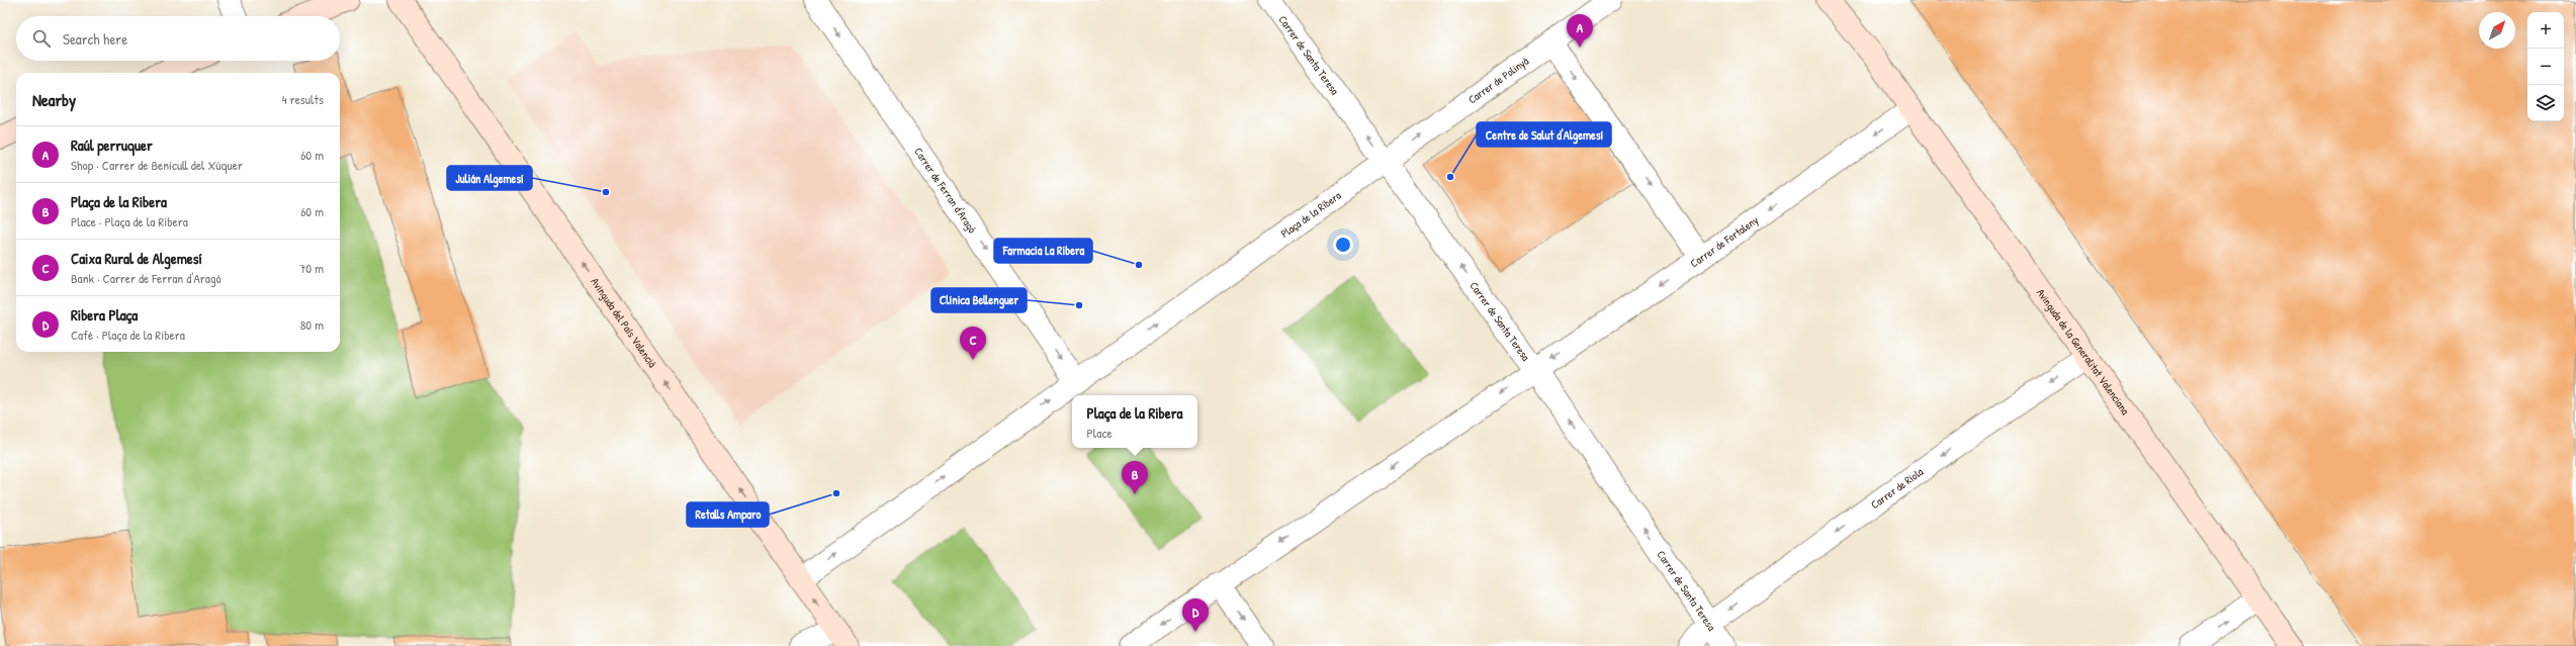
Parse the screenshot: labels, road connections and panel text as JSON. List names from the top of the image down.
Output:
{
  "streets": {
    "street": [
      "Carrer de Santa Teresa",
      "Carrer de Polinyà",
      "Carrer de Ferran d'Aragó",
      "Plaça de la Ribera",
      "Carrer de Fortaleny",
      "Avinguda del País Valencià",
      "Avinguda de la Generalitat Valenciana",
      "Carrer de Riola"
    ]
  },
  "crossings": [
    ["Carrer de Santa Teresa", "Carrer de Polinyà"],
    ["Carrer de Santa Teresa", "Plaça de la Ribera"],
    ["Carrer de Santa Teresa", "Carrer de Fortaleny"],
    ["Carrer de Santa Teresa", "Carrer de Riola"],
    ["Carrer de Polinyà", "Plaça de la Ribera"],
    ["Carrer de Ferran d'Aragó", "Plaça de la Ribera"],
    ["Plaça de la Ribera", "Avinguda del País Valencià"],
    ["Carrer de Fortaleny", "Avinguda de la Generalitat Valenciana"],
    ["Avinguda de la Generalitat Valenciana", "Carrer de Riola"]
  ],
  "one_way": [
    "Carrer de Santa Teresa",
    "Carrer de Polinyà",
    "Carrer de Ferran d'Aragó",
    "Plaça de la Ribera",
    "Carrer de Fortaleny",
    "Avinguda del País Valencià",
    "Carrer de Riola"
  ],
  "places": [
    "Centre de Salut d'Algemesí",
    "Julián Algemesí",
    "Farmacia La Ribera",
    "Clínica Bellenguer",
    "Retalls Amparo"
  ],
  "north": "top right",
  "page": {
    "map_buttons": ["+", "−"],
    "pins": [
      "A",
      "C",
      "B",
      "D"
    ],
    "search": "Search here",
    "heading": ["Nearby", "4 results"],
    "list": [
      {
        "mark": "A",
        "name": "Raúl perruquer",
        "note": "Shop · Carrer de Benicull del Xúquer",
        "value": "60 m"
      },
      {
        "mark": "B",
        "name": "Plaça de la Ribera",
        "note": "Place · Plaça de la Ribera",
        "value": "60 m"
      },
      {
        "mark": "C",
        "name": "Caixa Rural de Algemesí",
        "note": "Bank · Carrer de Ferran d'Aragó",
        "value": "70 m"
      },
      {
        "mark": "D",
        "name": "Ribera Plaça",
        "note": "Café · Plaça de la Ribera",
        "value": "80 m"
      }
    ],
    "popup": ["Plaça de la Ribera", "Place"]
  }
}
